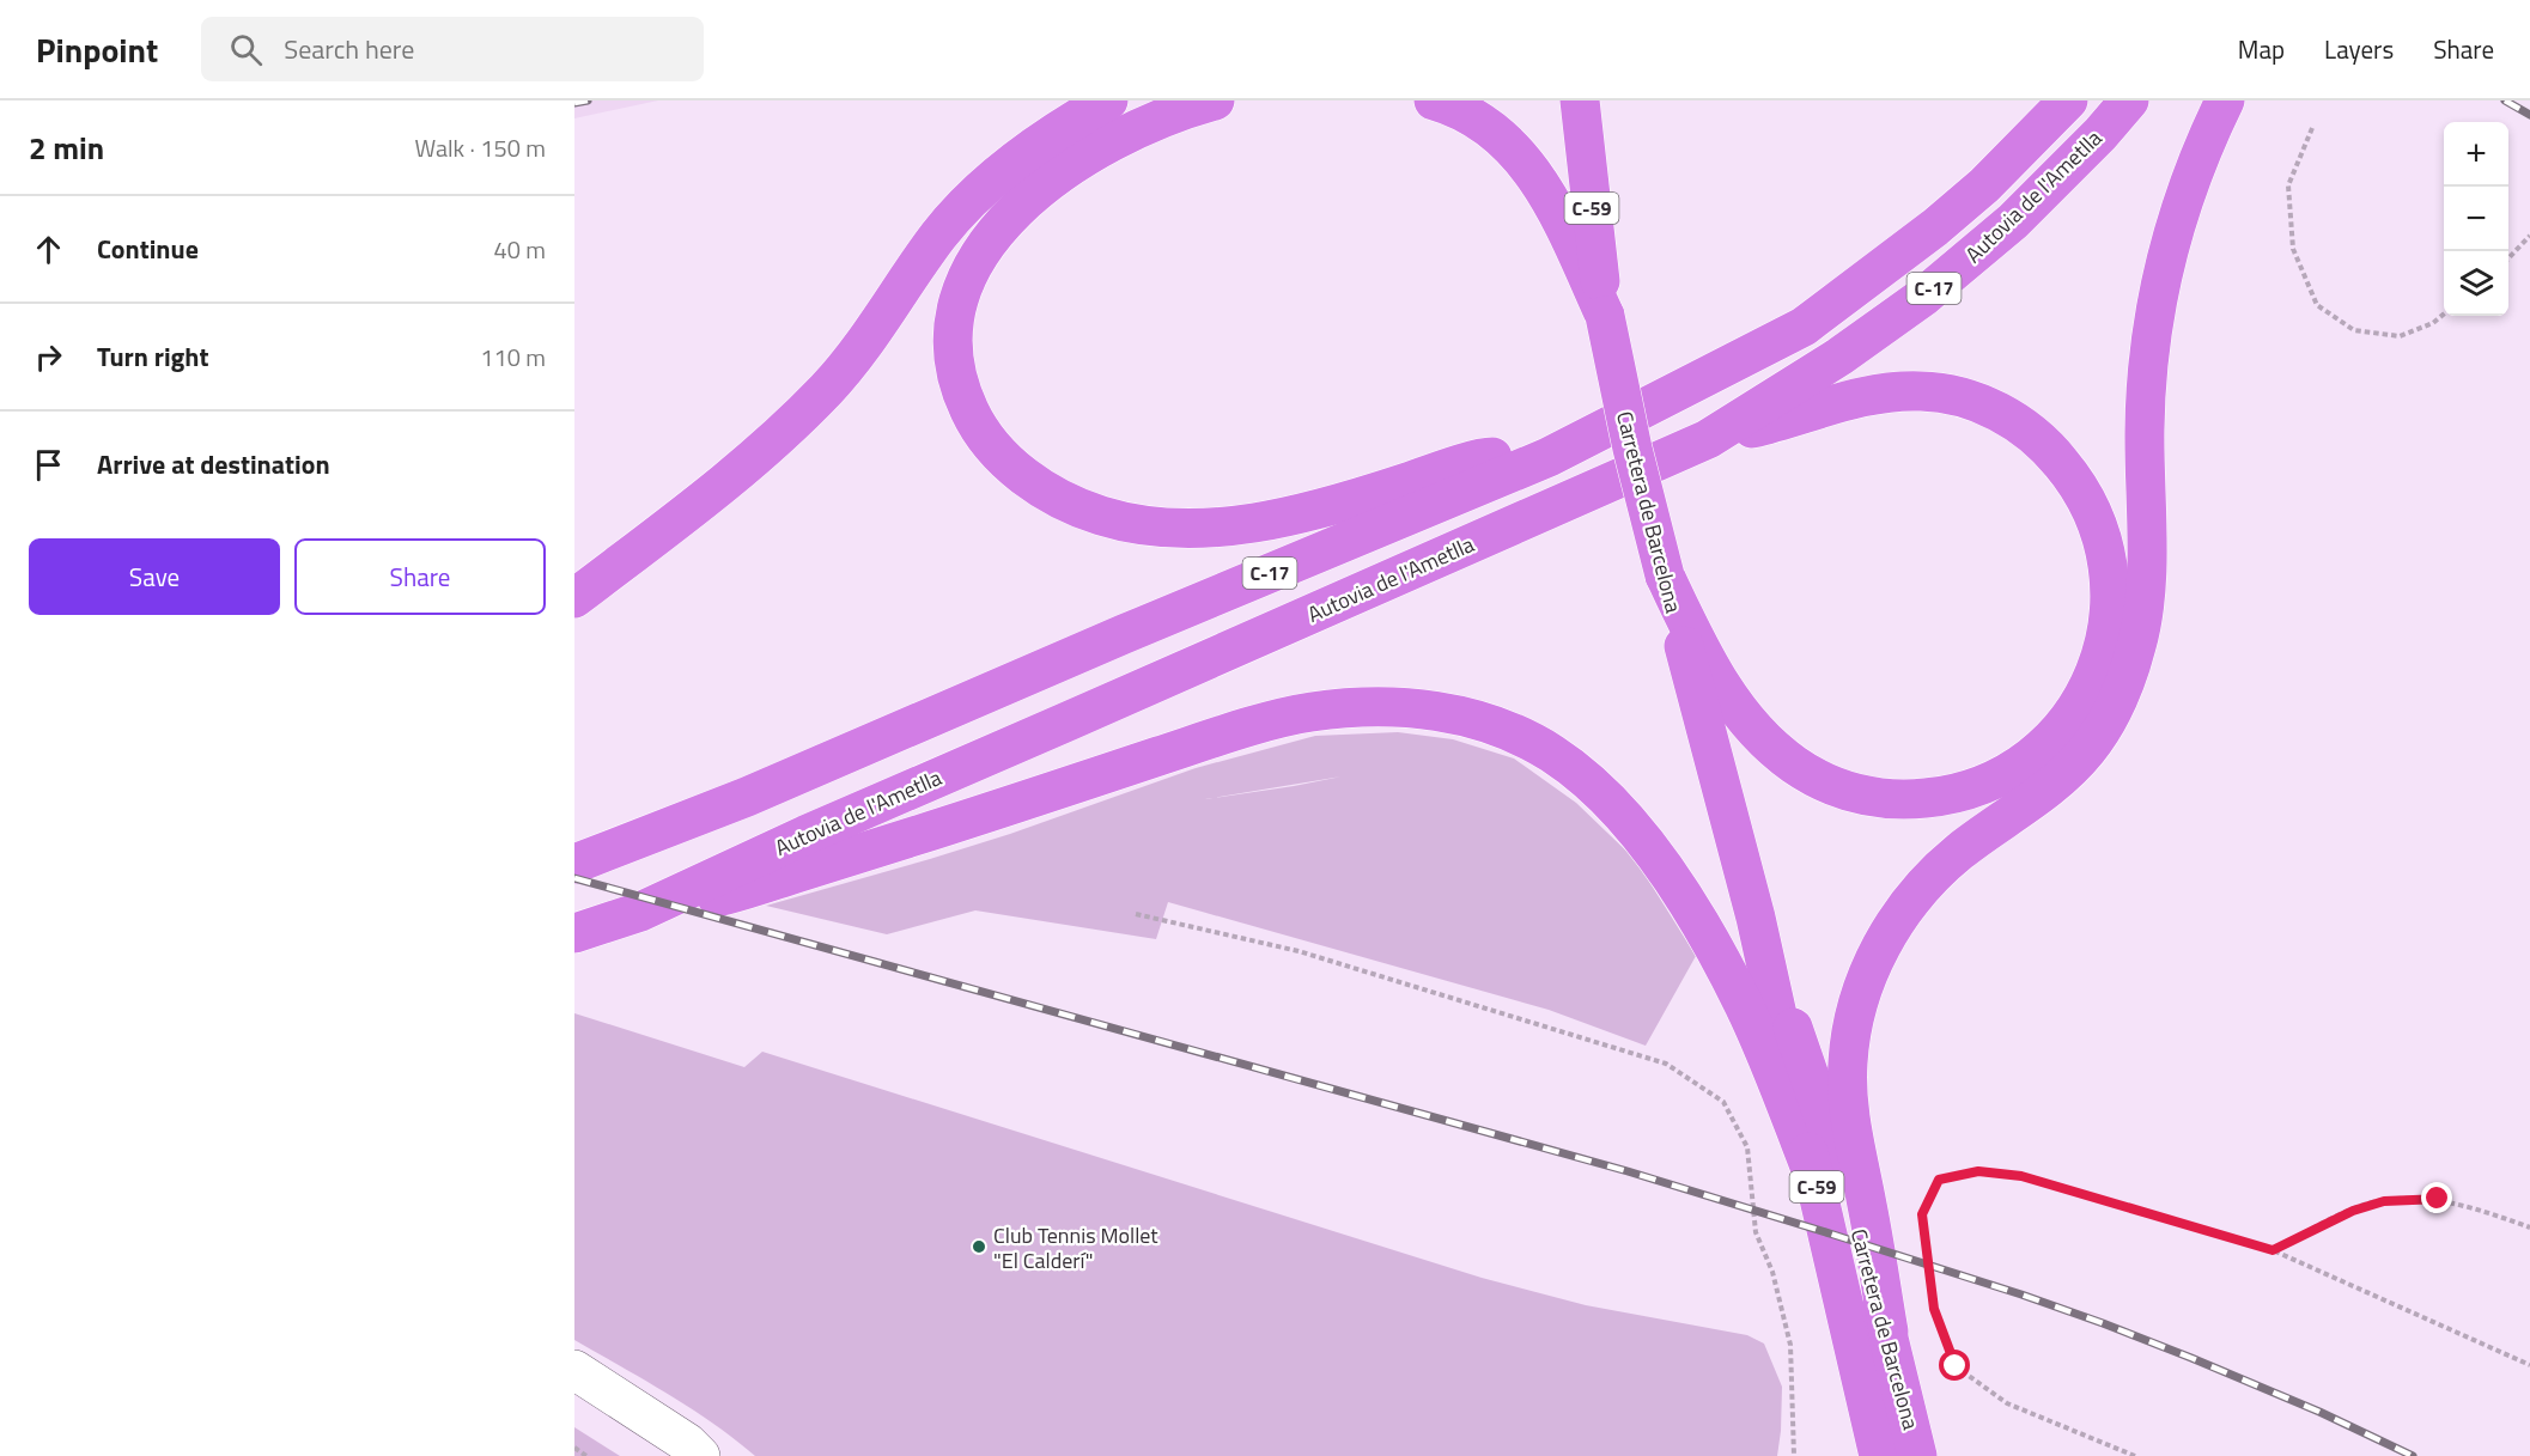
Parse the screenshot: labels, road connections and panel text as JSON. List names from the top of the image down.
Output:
{
  "streets": {
    "highway": [
      "Autovia de l'Ametlla",
      "C-59",
      "C-17",
      "Carretera de Barcelona"
    ]
  },
  "places": ["Club Tennis Mollet \"El Calderí\""],
  "page": {
    "header": "Pinpoint",
    "search": "Search here",
    "nav": ["Map", "Layers", "Share"],
    "heading": ["2 min", "Walk · 150 m"],
    "map_buttons": ["+", "−"],
    "list": [
      ["Continue", "40 m"],
      ["Turn right", "110 m"],
      "Arrive at destination"
    ],
    "buttons": ["Save", "Share"]
  }
}
